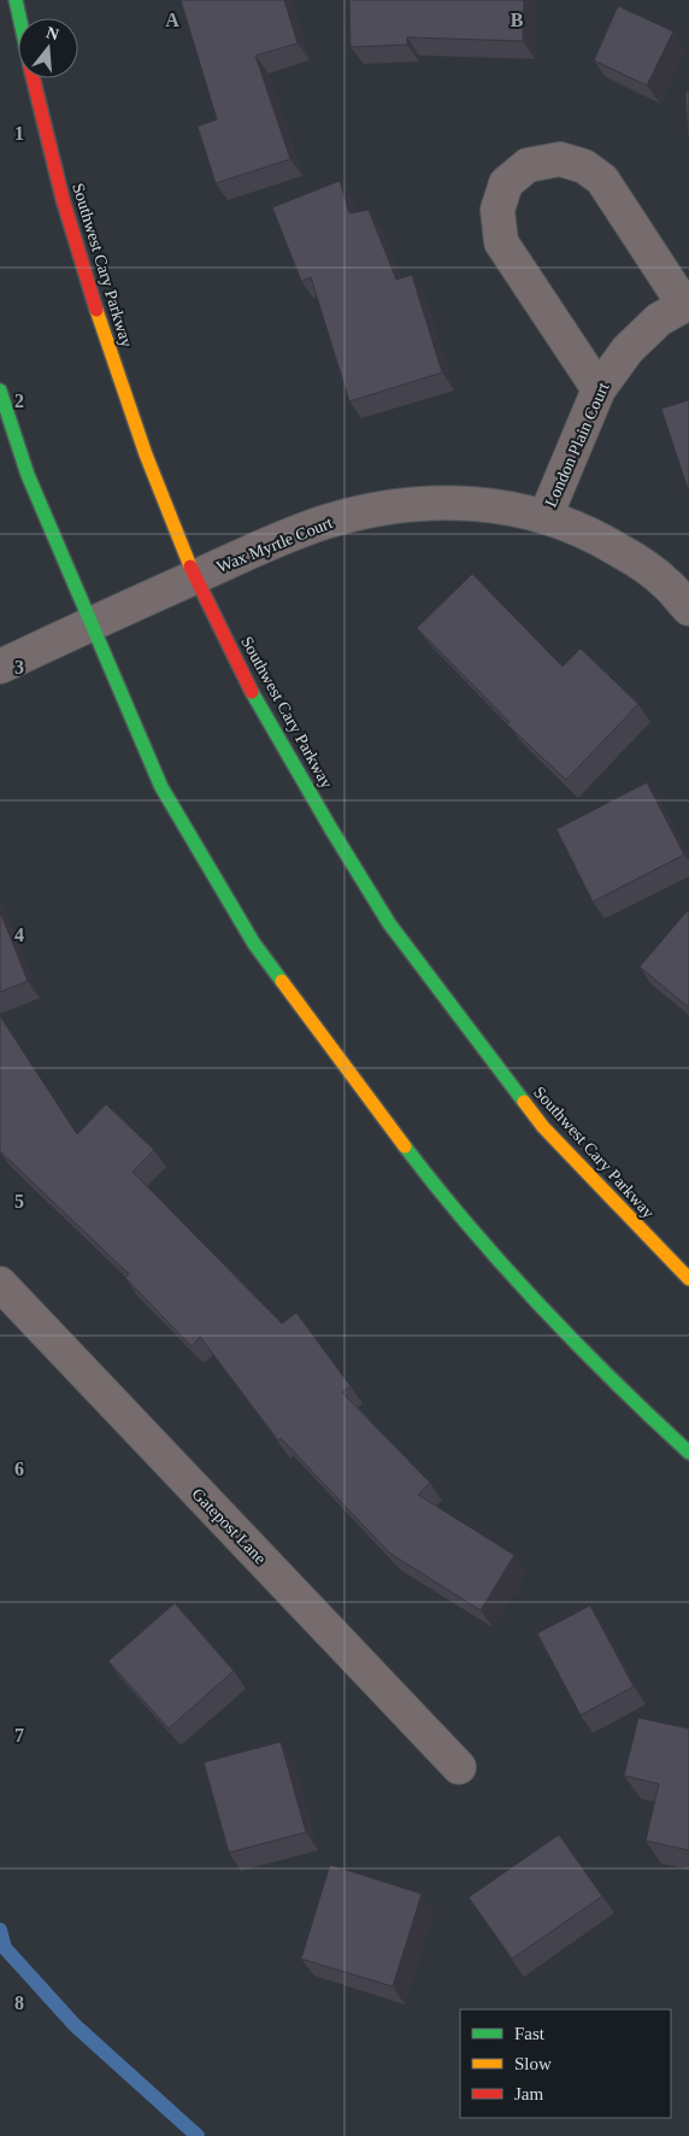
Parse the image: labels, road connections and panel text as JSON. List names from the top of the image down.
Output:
{
  "streets": {
    "main road": ["Southwest Cary Parkway"],
    "street": ["London Plain Court", "Wax Myrtle Court", "Gatepost Lane"]
  },
  "crossings": [
    ["Southwest Cary Parkway", "Wax Myrtle Court"],
    ["London Plain Court", "Wax Myrtle Court"]
  ],
  "legend": ["Fast", "Slow", "Jam"],
  "north": "top",
  "grid": {
    "columns": ["A", "B"],
    "rows": [
      "1",
      "2",
      "3",
      "4",
      "5",
      "6",
      "7",
      "8"
    ]
  }
}
